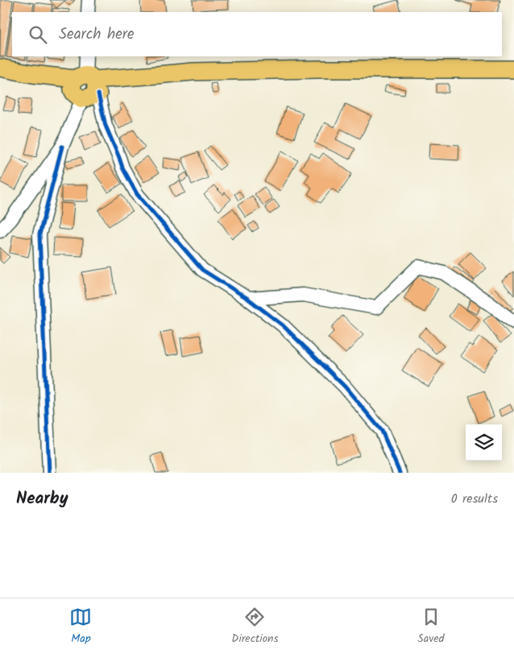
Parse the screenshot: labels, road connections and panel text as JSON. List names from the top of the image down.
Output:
{
  "page": {
    "search": "Search here",
    "heading": ["Nearby", "0 results"],
    "nav": ["Map", "Directions", "Saved"]
  }
}
